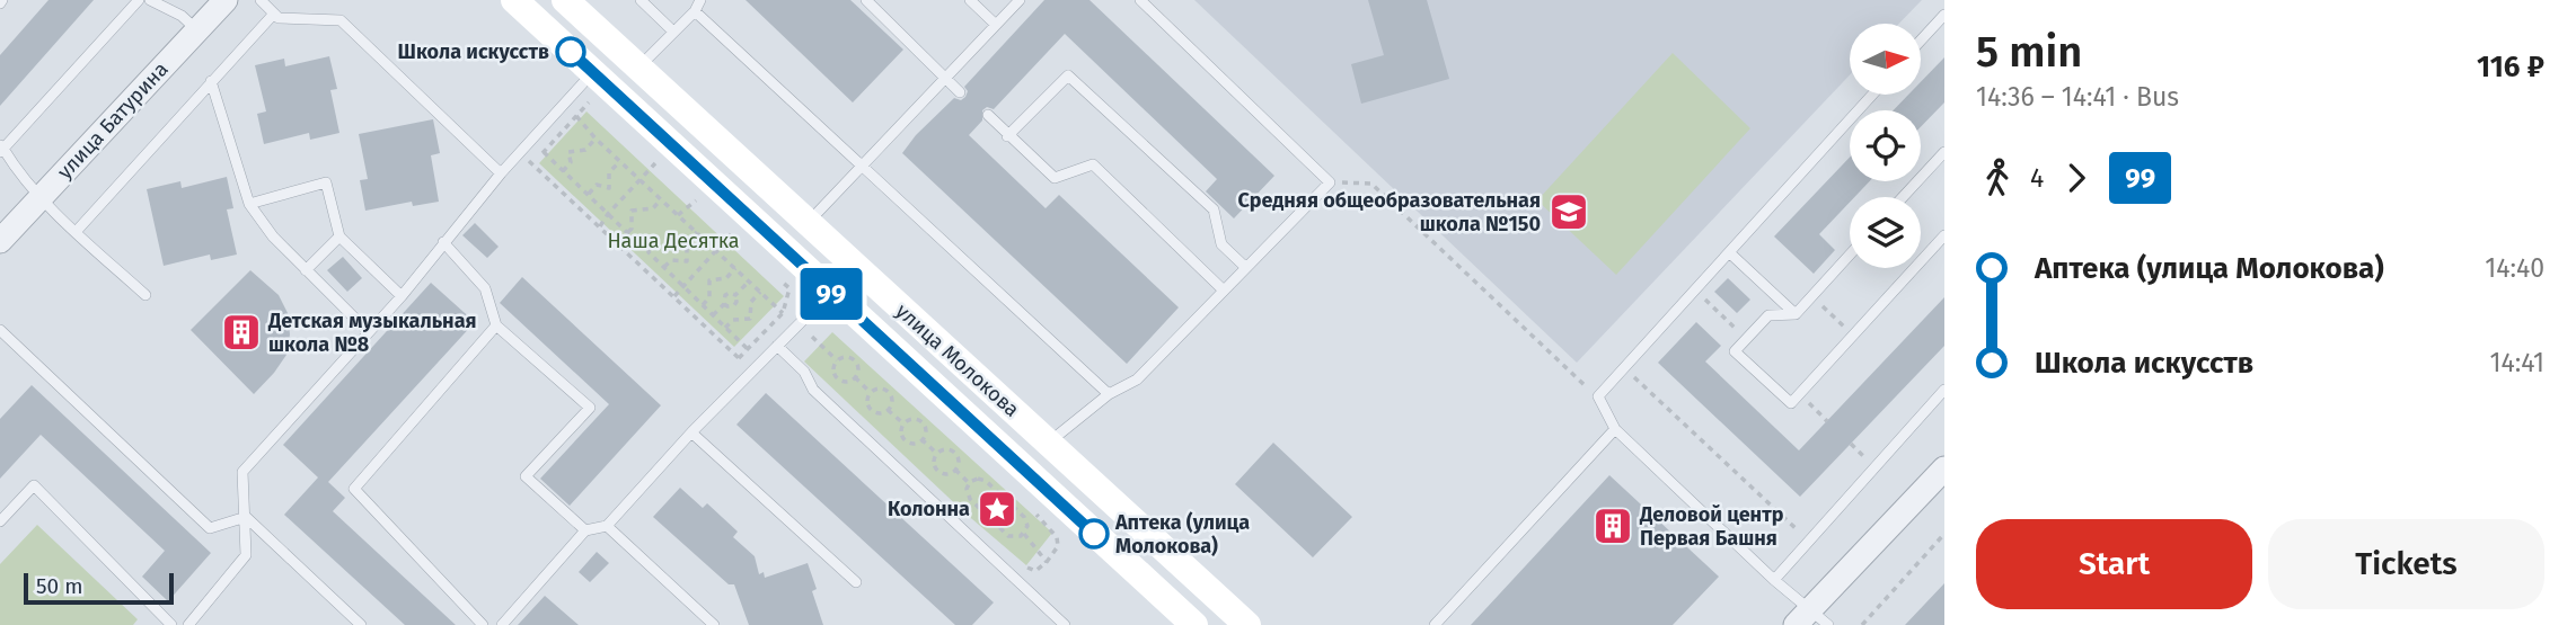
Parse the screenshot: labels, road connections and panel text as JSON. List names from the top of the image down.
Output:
{
  "streets": {
    "main road": ["улица Молокова"],
    "street": ["улица Батурина"]
  },
  "parks": ["Наша Десятка"],
  "places": {
    "other": ["Школа искусств", "Аптека (улица Молокова)"],
    "school or university": ["Средняя общеобразовательная школа №150"],
    "building": ["Детская музыкальная школа №8", "Деловой центр Первая Башня"],
    "place": ["Колонна"]
  },
  "lines": ["bus line 99"],
  "scale_bar": "50 m",
  "north": "right",
  "page": {
    "on_map": "99",
    "heading": ["5 min", "14:36 – 14:41 · Bus", "116 ₽"],
    "legs": ["4", "99"],
    "list": [
      {
        "name": "Аптека (улица Молокова)",
        "value": "14:40"
      },
      {
        "name": "Школа искусств",
        "value": "14:41"
      }
    ],
    "buttons": ["Start", "Tickets"],
    "scale": "50 m"
  }
}
